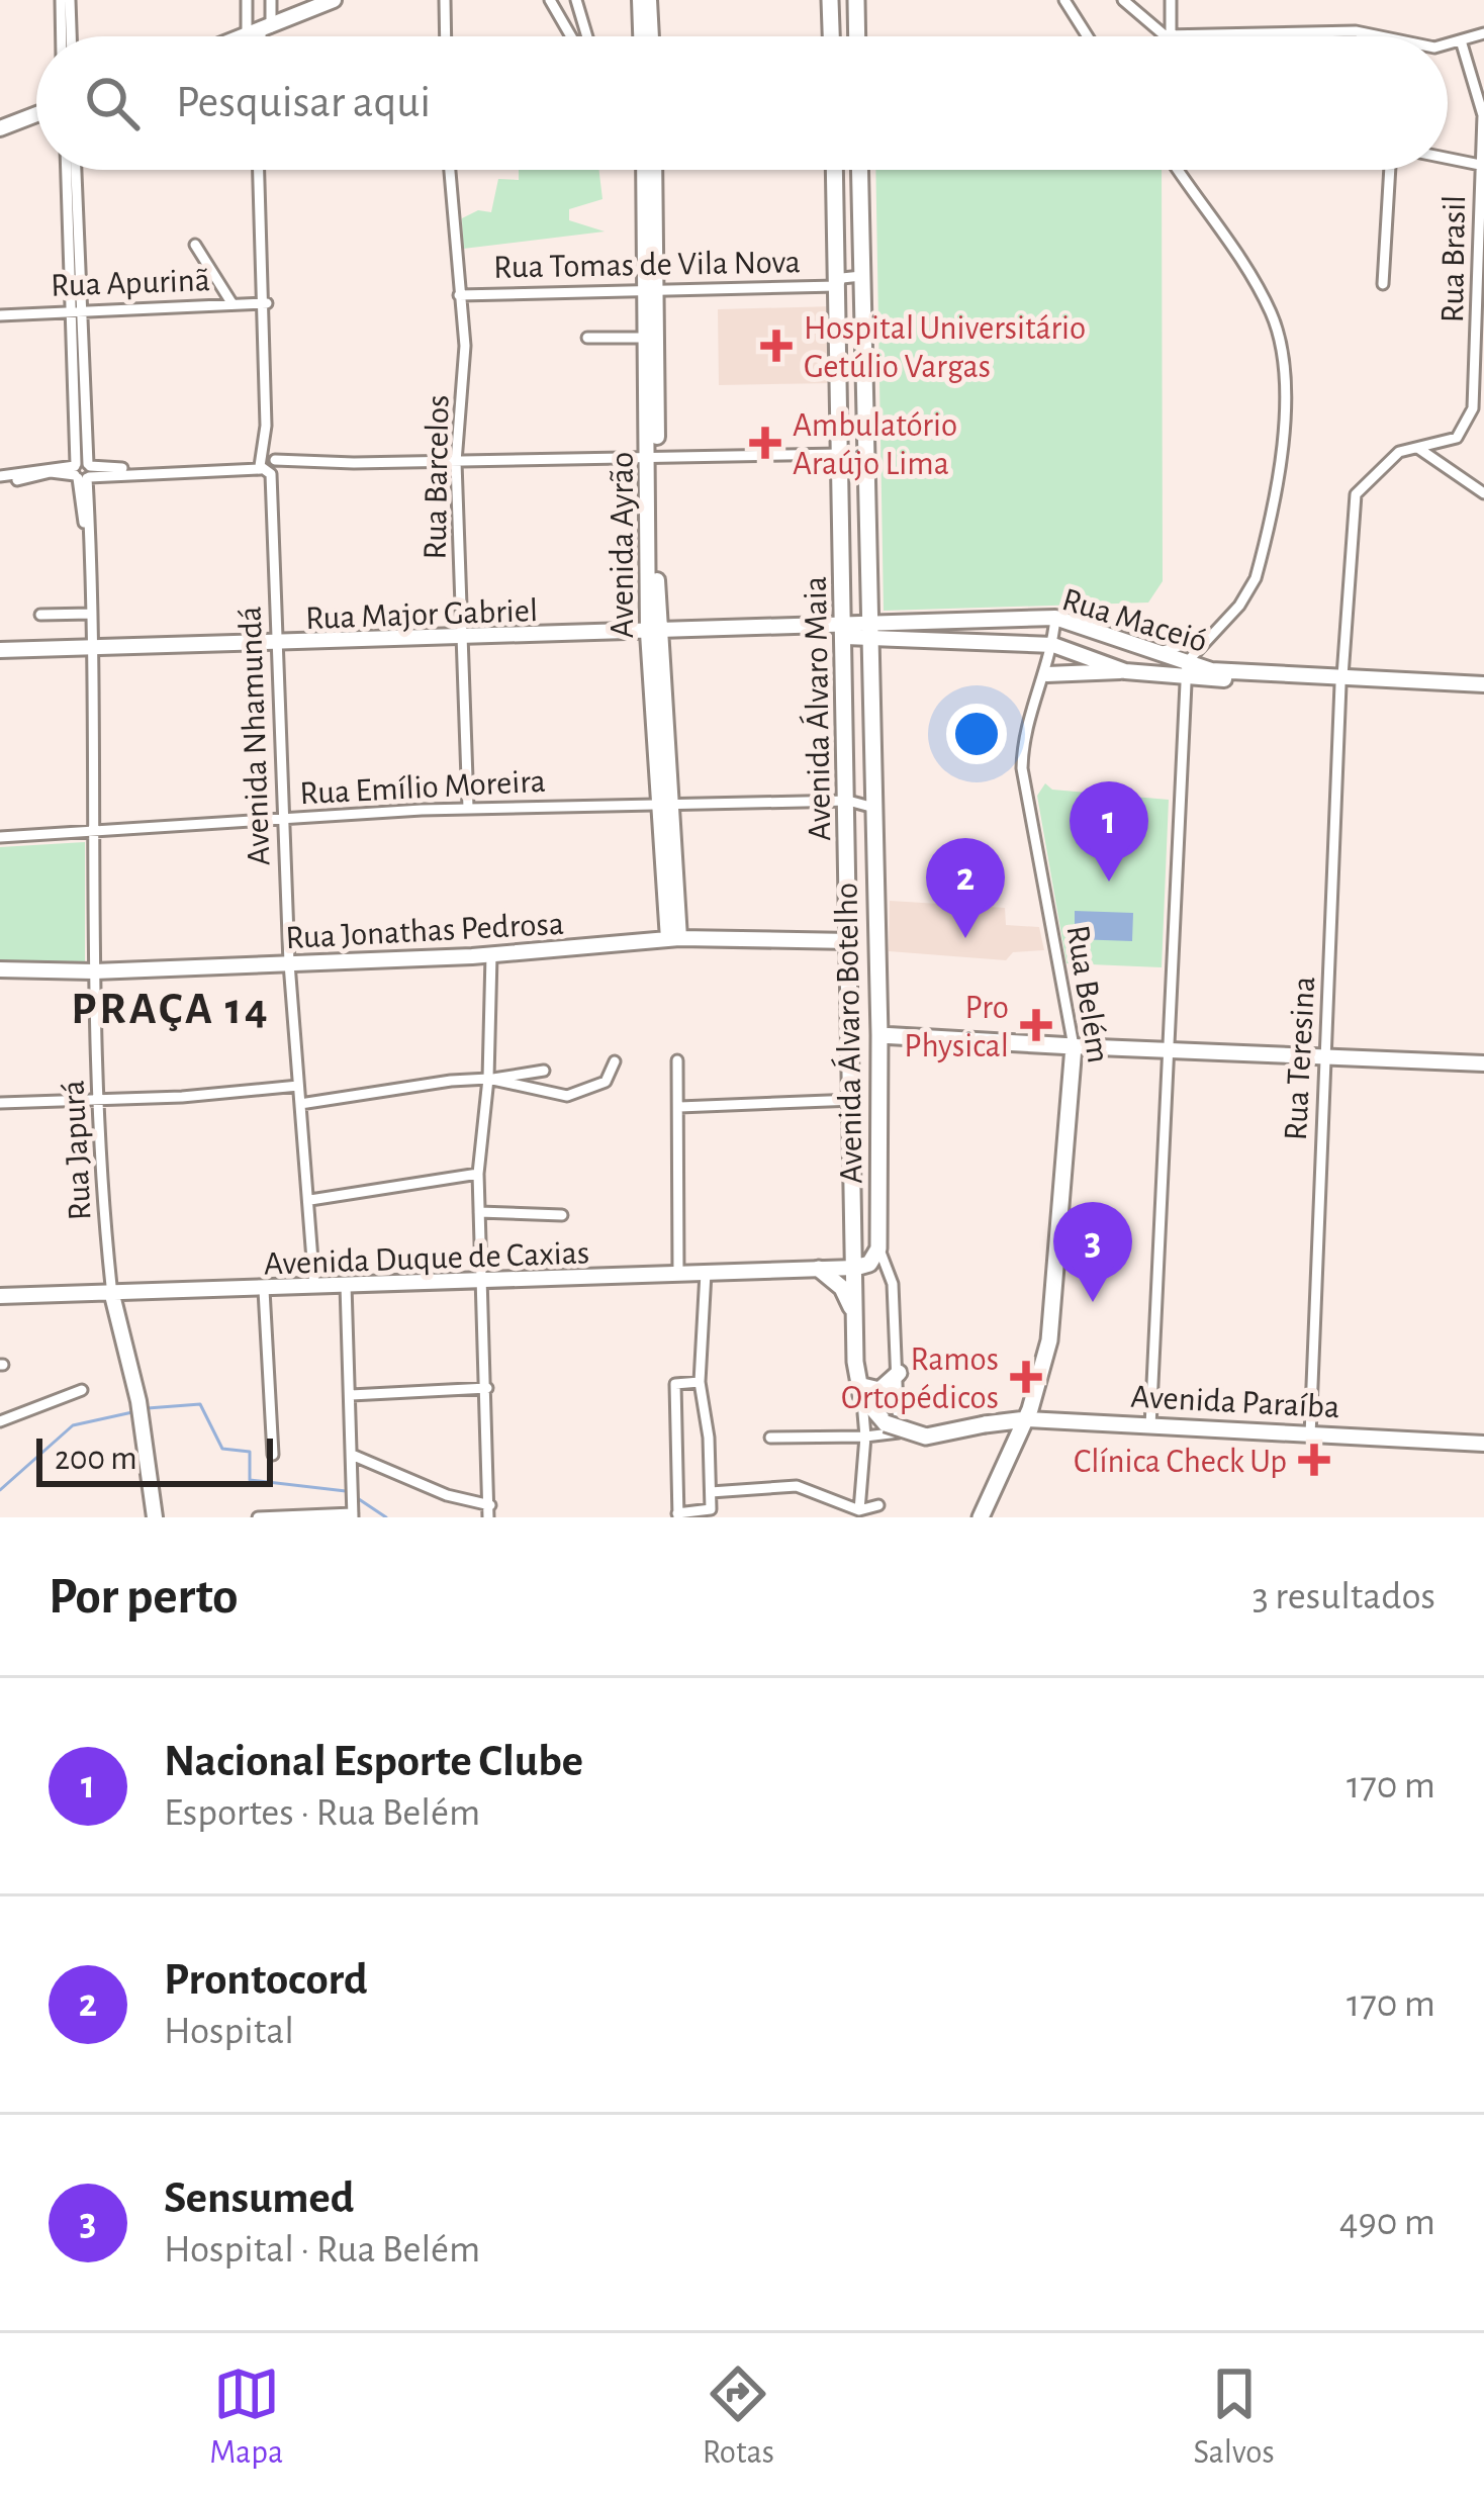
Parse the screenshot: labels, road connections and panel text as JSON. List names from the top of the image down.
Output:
{
  "streets": {
    "main road": [
      "Avenida Ayrão",
      "Rua Major Gabriel",
      "Rua Maceió",
      "Avenida Álvaro Maia",
      "Rua Jonathas Pedrosa",
      "Rua Belém",
      "Avenida Álvaro Botelho",
      "Rua Japurá",
      "Avenida Duque de Caxias",
      "Avenida Paraíba"
    ],
    "street": [
      "Rua Brasil",
      "Rua Tomas de Vila Nova",
      "Rua Apurinã",
      "Rua Barcelos",
      "Avenida Nhamundá",
      "Rua Emílio Moreira",
      "Rua Teresina"
    ]
  },
  "crossings": [
    ["Rua Brasil", "Rua Maceió"],
    ["Rua Brasil", "Rua Teresina"],
    ["Rua Tomas de Vila Nova", "Rua Barcelos"],
    ["Rua Tomas de Vila Nova", "Avenida Ayrão"],
    ["Rua Tomas de Vila Nova", "Avenida Álvaro Maia"],
    ["Rua Tomas de Vila Nova", "Avenida Álvaro Botelho"],
    ["Rua Apurinã", "Avenida Nhamundá"],
    ["Rua Apurinã", "Rua Japurá"],
    ["Rua Barcelos", "Rua Major Gabriel"],
    ["Rua Barcelos", "Rua Emílio Moreira"],
    ["Avenida Ayrão", "Rua Major Gabriel"],
    ["Avenida Ayrão", "Rua Emílio Moreira"],
    ["Avenida Ayrão", "Rua Jonathas Pedrosa"],
    ["Rua Major Gabriel", "Rua Maceió"],
    ["Rua Major Gabriel", "Avenida Álvaro Maia"],
    ["Rua Major Gabriel", "Avenida Nhamundá"],
    ["Rua Major Gabriel", "Rua Japurá"],
    ["Rua Maceió", "Avenida Álvaro Maia"],
    ["Rua Maceió", "Rua Belém"],
    ["Rua Maceió", "Avenida Álvaro Botelho"],
    ["Rua Maceió", "Rua Teresina"],
    ["Avenida Álvaro Maia", "Rua Emílio Moreira"],
    ["Avenida Álvaro Maia", "Rua Jonathas Pedrosa"],
    ["Avenida Álvaro Maia", "Avenida Duque de Caxias"],
    ["Avenida Nhamundá", "Rua Emílio Moreira"],
    ["Avenida Nhamundá", "Rua Jonathas Pedrosa"],
    ["Avenida Nhamundá", "Avenida Duque de Caxias"],
    ["Rua Emílio Moreira", "Avenida Álvaro Botelho"],
    ["Rua Emílio Moreira", "Rua Japurá"],
    ["Rua Jonathas Pedrosa", "Rua Japurá"],
    ["Rua Belém", "Avenida Paraíba"],
    ["Rua Teresina", "Avenida Paraíba"],
    ["Rua Japurá", "Avenida Duque de Caxias"]
  ],
  "districts": ["PRAÇA 14"],
  "places": {
    "health": [
      "Hospital Universitário Getúlio Vargas",
      "Ambulatório Araújo Lima",
      "Pro Physical",
      "Ramos Ortopédicos",
      "Clínica Check Up"
    ]
  },
  "scale_bar": "200 m",
  "page": {
    "search": "Pesquisar aqui",
    "pins": ["1", "2", "3"],
    "scale": "200 m",
    "heading": ["Por perto", "3 resultados"],
    "list": [
      {
        "mark": "1",
        "name": "Nacional Esporte Clube",
        "note": "Esportes · Rua Belém",
        "value": "170 m"
      },
      {
        "mark": "2",
        "name": "Prontocord",
        "note": "Hospital",
        "value": "170 m"
      },
      {
        "mark": "3",
        "name": "Sensumed",
        "note": "Hospital · Rua Belém",
        "value": "490 m"
      }
    ],
    "nav": ["Mapa", "Rotas", "Salvos"]
  }
}
